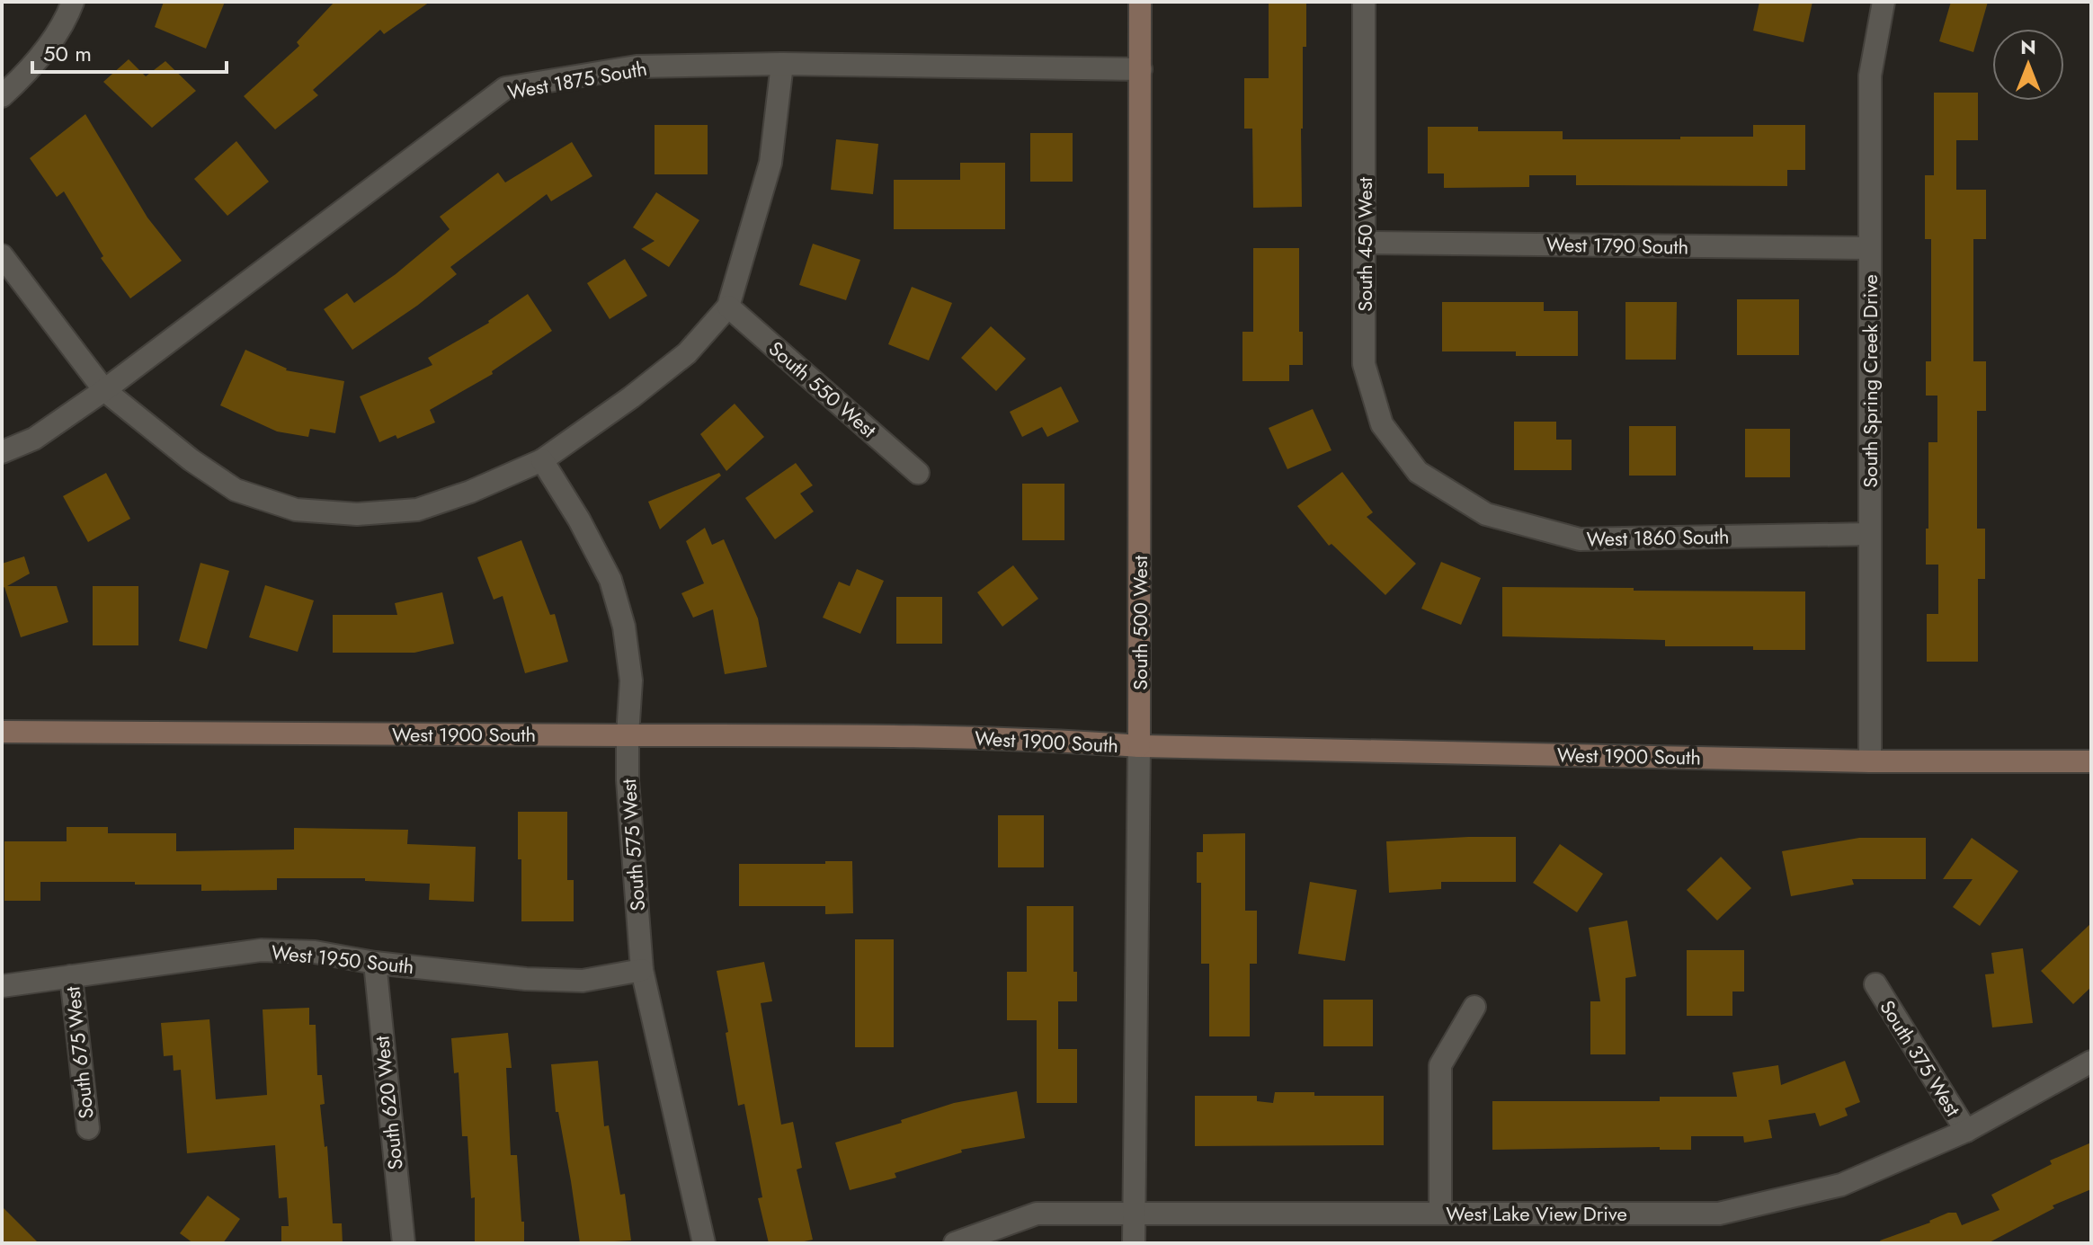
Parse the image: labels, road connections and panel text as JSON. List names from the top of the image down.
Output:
{
  "streets": {
    "street": [
      "West 1875 South",
      "South 450 West",
      "West 1790 South",
      "South Spring Creek Drive",
      "South 550 West",
      "West 1860 South",
      "South 500 West",
      "West 1900 South",
      "South 575 West",
      "West 1950 South",
      "South 675 West",
      "South 375 West",
      "South 620 West",
      "West Lake View Drive"
    ]
  },
  "crossings": [
    ["West 1875 South", "South 500 West"],
    ["South 450 West", "West 1790 South"],
    ["South 450 West", "West 1860 South"],
    ["West 1790 South", "South Spring Creek Drive"],
    ["South Spring Creek Drive", "West 1860 South"],
    ["South Spring Creek Drive", "West 1900 South"],
    ["South 500 West", "West 1900 South"],
    ["South 500 West", "West Lake View Drive"],
    ["West 1900 South", "South 575 West"],
    ["South 575 West", "West 1950 South"],
    ["West 1950 South", "South 675 West"],
    ["West 1950 South", "South 620 West"],
    ["South 375 West", "West Lake View Drive"]
  ],
  "scale_bar": "50 m",
  "north": "top"
}
